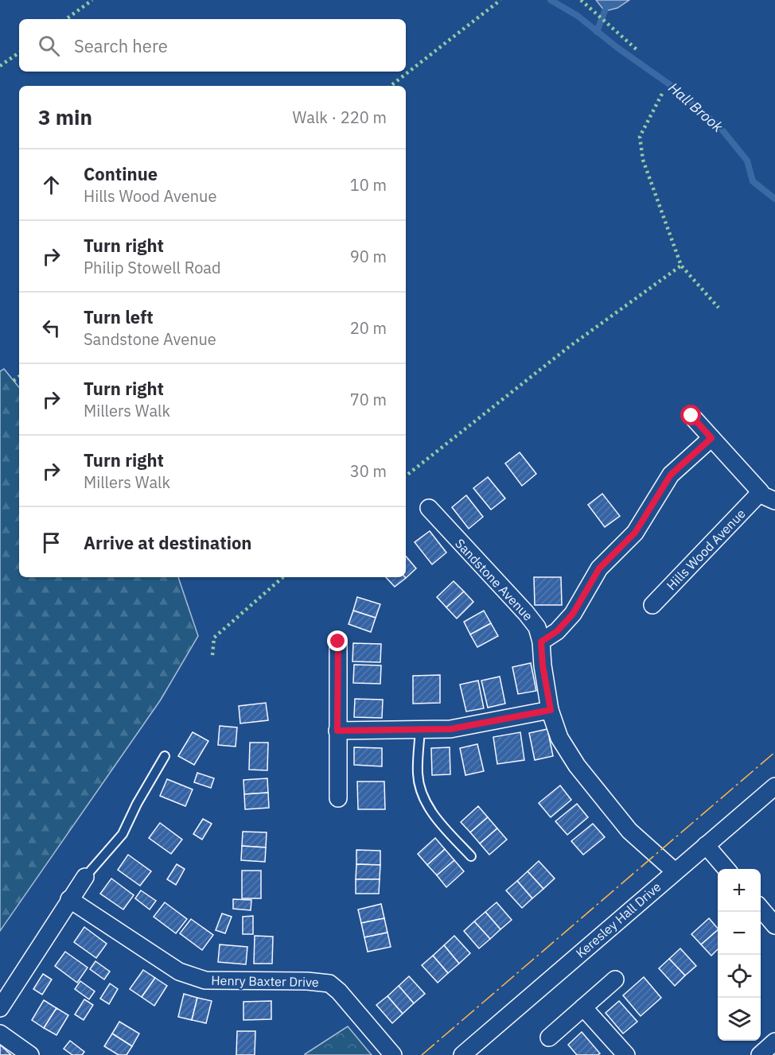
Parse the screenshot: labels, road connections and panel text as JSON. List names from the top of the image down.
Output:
{
  "streets": {
    "street": [
      "Hills Wood Avenue",
      "Sandstone Avenue",
      "Keresley Hall Drive",
      "Henry Baxter Drive"
    ]
  },
  "crossings": [
    ["Sandstone Avenue", "Keresley Hall Drive"]
  ],
  "water": ["Hall Brook"],
  "page": {
    "search": "Search here",
    "heading": ["3 min", "Walk · 220 m"],
    "list": [
      ["Continue", "Hills Wood Avenue", "10 m"],
      ["Turn right", "Philip Stowell Road", "90 m"],
      ["Turn left", "Sandstone Avenue", "20 m"],
      ["Turn right", "Millers Walk", "70 m"],
      ["Turn right", "Millers Walk", "30 m"],
      "Arrive at destination"
    ],
    "map_buttons": ["+", "−"]
  }
}
